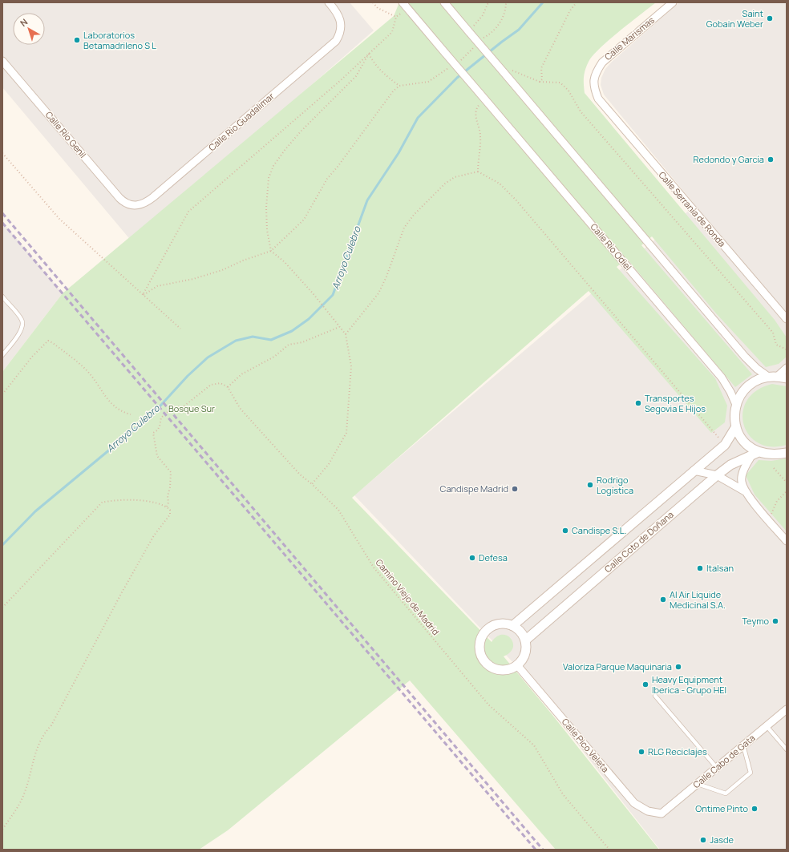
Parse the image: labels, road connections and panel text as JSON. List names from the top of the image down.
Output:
{
  "streets": {
    "street": [
      "Calle Marismas",
      "Calle Río Guadalimar",
      "Calle Río Genil",
      "Calle Serranía de Ronda",
      "Calle Río Odiel",
      "Calle Coto de Doñana",
      "Calle Pico Veleta",
      "Calle Cabo de Gata"
    ],
    "path": ["Camino Viejo de Madrid"]
  },
  "crossings": [
    ["Calle Marismas", "Calle Serranía de Ronda"],
    ["Calle Río Guadalimar", "Calle Río Genil"],
    ["Calle Coto de Doñana", "Calle Pico Veleta"],
    ["Calle Pico Veleta", "Calle Cabo de Gata"]
  ],
  "water": ["Arroyo Culebro"],
  "parks": ["Bosque Sur"],
  "places": [
    "Saint Gobain Weber",
    "Laboratorios Betamadrileno S L",
    "Redondo y García",
    "Transportes Segovia E Hijos",
    "Rodrigo Logística",
    "Candispe Madrid",
    "Candispe S.L.",
    "Defesa",
    "Italsan",
    "Al Air Liquide Medicinal S.A.",
    "Teymo",
    "Valoriza Parque Maquinaria",
    "Heavy Equipment Iberica - Grupo HEI",
    "RLG Reciclajes",
    "Ontime Pinto",
    "Jasde"
  ],
  "north": "top left"
}
